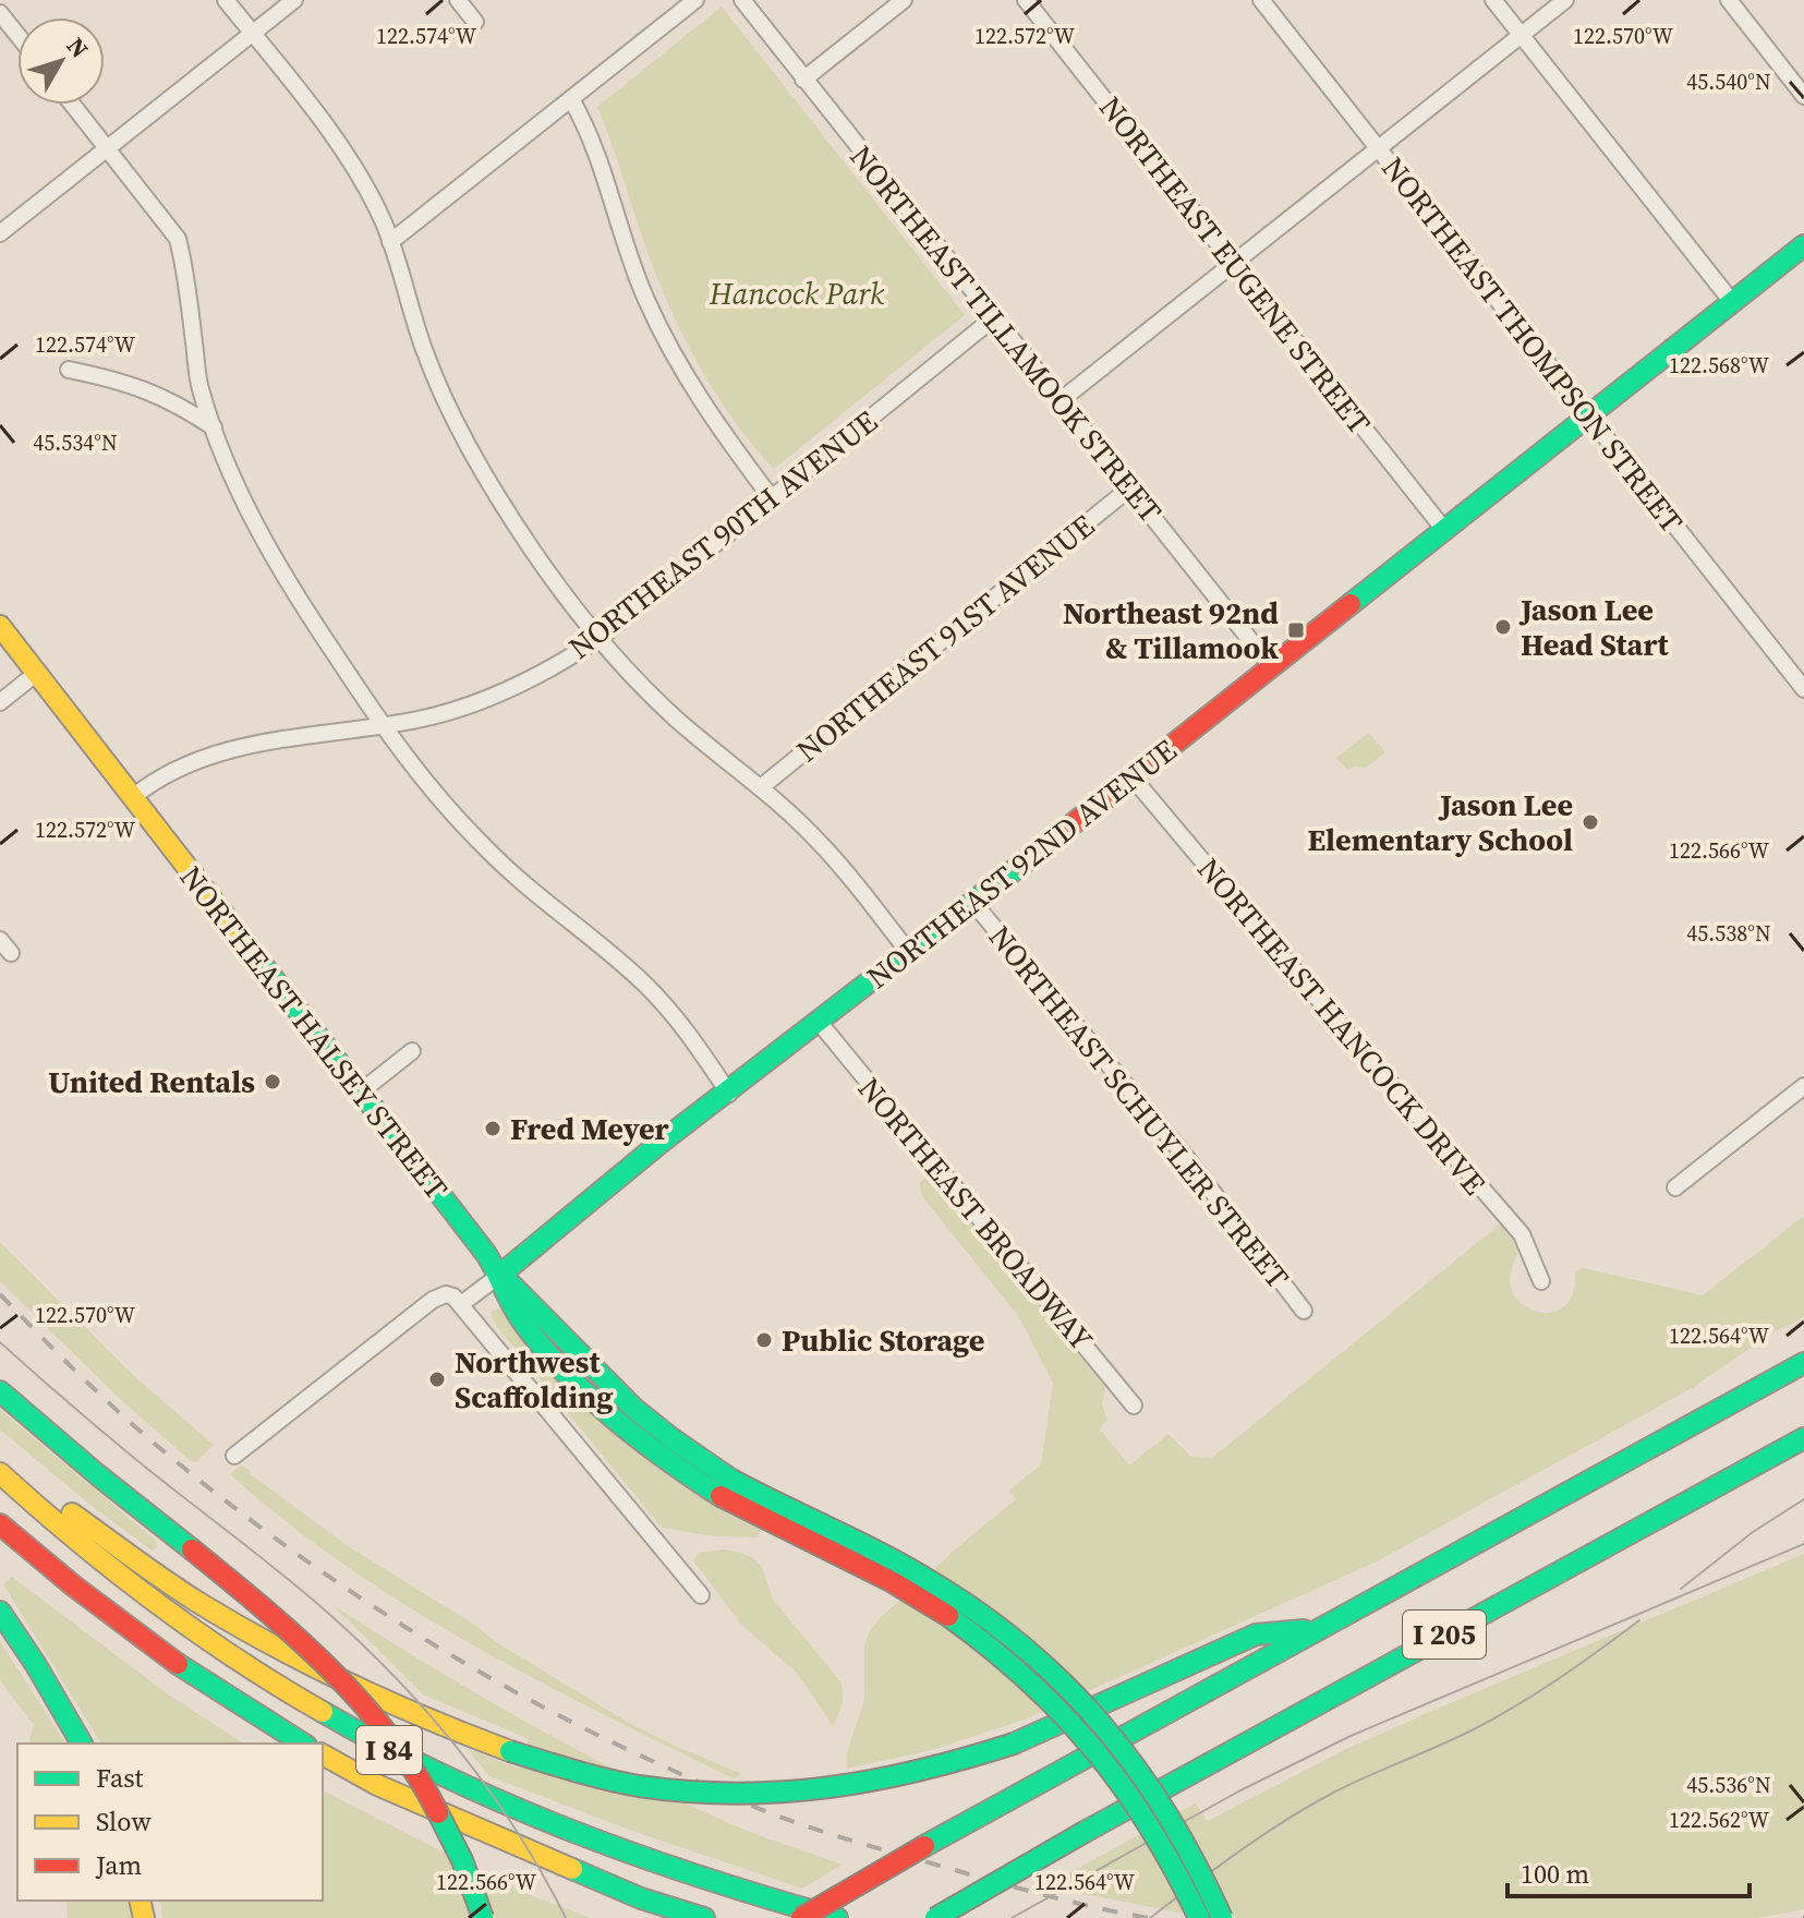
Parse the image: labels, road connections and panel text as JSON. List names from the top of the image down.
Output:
{
  "streets": {
    "main road": [
      "NORTHEAST 92ND AVENUE",
      "NORTHEAST HALSEY STREET",
      "I 205",
      "I 84"
    ],
    "street": [
      "NORTHEAST EUGENE STREET",
      "NORTHEAST TILLAMOOK STREET",
      "NORTHEAST THOMPSON STREET",
      "NORTHEAST 90TH AVENUE",
      "NORTHEAST 91ST AVENUE",
      "NORTHEAST HANCOCK DRIVE",
      "NORTHEAST SCHUYLER STREET",
      "NORTHEAST BROADWAY"
    ]
  },
  "crossings": [
    ["NORTHEAST EUGENE STREET", "NORTHEAST 92ND AVENUE"],
    ["NORTHEAST TILLAMOOK STREET", "NORTHEAST 90TH AVENUE"],
    ["NORTHEAST TILLAMOOK STREET", "NORTHEAST 91ST AVENUE"],
    ["NORTHEAST TILLAMOOK STREET", "NORTHEAST 92ND AVENUE"],
    ["NORTHEAST THOMPSON STREET", "NORTHEAST 92ND AVENUE"],
    ["NORTHEAST 90TH AVENUE", "NORTHEAST HALSEY STREET"],
    ["NORTHEAST 92ND AVENUE", "NORTHEAST HANCOCK DRIVE"],
    ["NORTHEAST 92ND AVENUE", "NORTHEAST HALSEY STREET"],
    ["NORTHEAST 92ND AVENUE", "NORTHEAST SCHUYLER STREET"],
    ["NORTHEAST 92ND AVENUE", "NORTHEAST BROADWAY"]
  ],
  "parks": ["Hancock Park"],
  "places": {
    "other": [
      "Jason Lee Head Start",
      "Jason Lee Elementary School",
      "United Rentals",
      "Fred Meyer",
      "Public Storage",
      "Northwest Scaffolding"
    ],
    "transit": ["Northeast 92nd & Tillamook"]
  },
  "legend": ["Fast", "Slow", "Jam"],
  "scale_bar": "100 m",
  "north": "top right",
  "coordinates": [
    "122.574°W",
    "122.572°W",
    "122.570°W",
    "45.540°N",
    "122.568°W",
    "45.534°N",
    "122.566°W",
    "45.538°N",
    "122.564°W",
    "45.536°N",
    "122.562°W"
  ]
}
